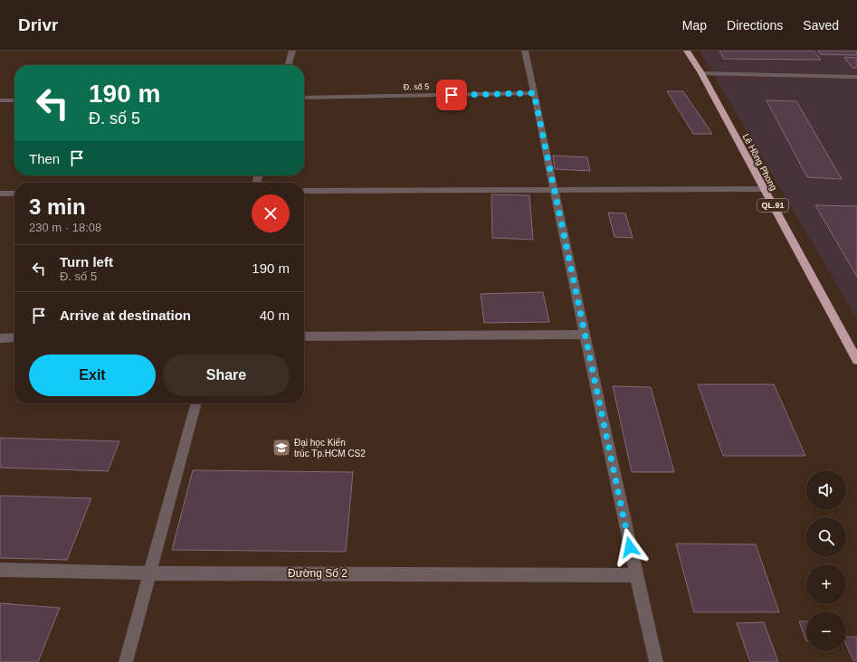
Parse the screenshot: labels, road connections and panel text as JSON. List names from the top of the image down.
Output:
{
  "streets": {
    "highway": ["Lê Hồng Phong", "QL.91"],
    "street": ["Đ. số 5", "Đường Số 2"]
  },
  "places": {
    "school or university": ["Đại học Kiến trúc Tp.HCM CS2"]
  },
  "page": {
    "header": "Drivr",
    "nav": ["Map", "Directions", "Saved"],
    "turn": ["190 m", "Đ. số 5"],
    "then": "Then",
    "heading": ["3 min", "230 m · 18:08"],
    "list": [
      {
        "name": "Turn left",
        "note": "Đ. số 5",
        "value": "190 m"
      },
      {
        "name": "Arrive at destination",
        "value": "40 m"
      }
    ],
    "buttons": ["Exit", "Share"],
    "map_buttons": ["+", "−"]
  }
}
